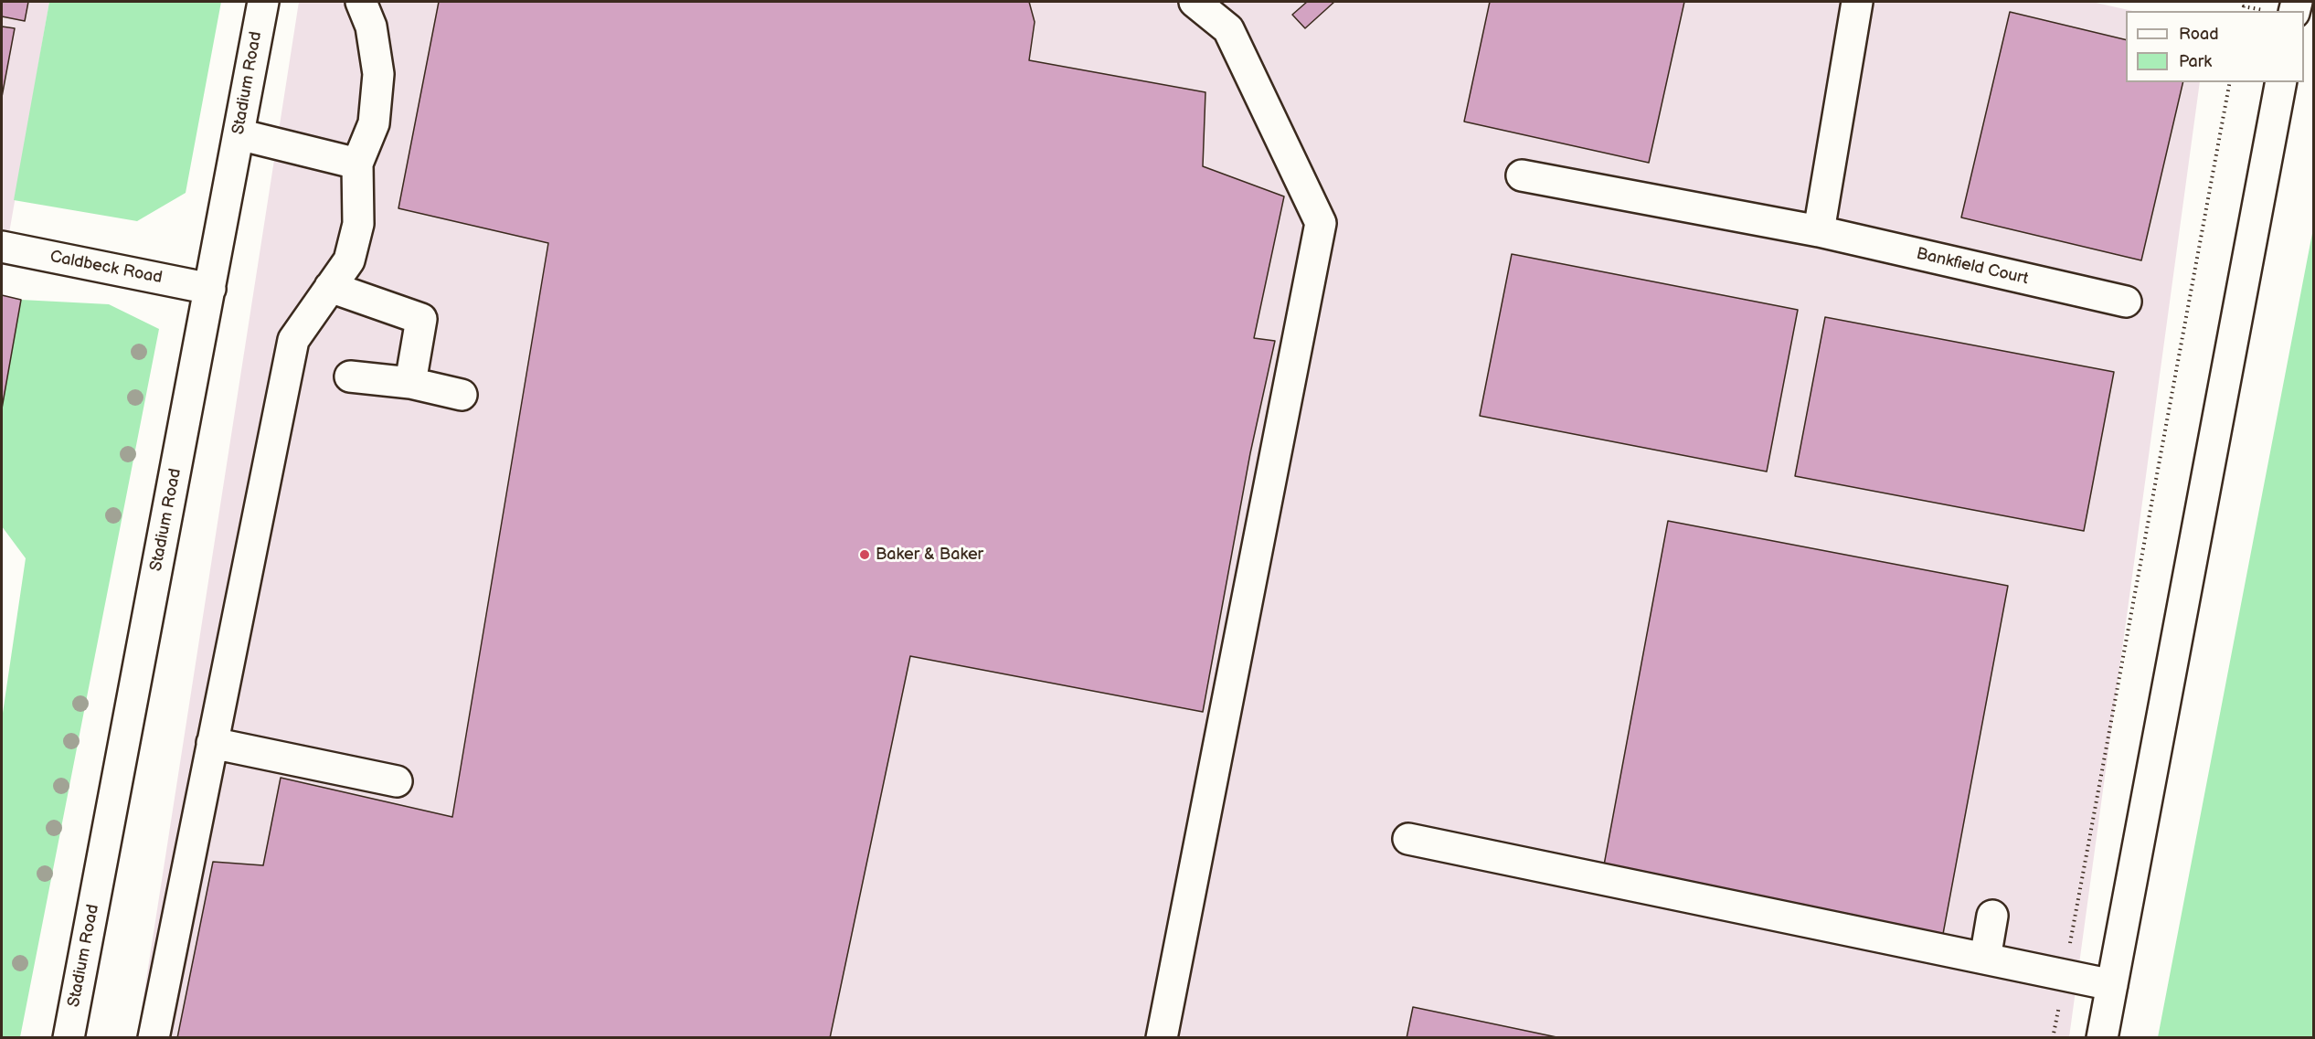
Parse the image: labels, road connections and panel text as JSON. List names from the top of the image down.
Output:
{
  "streets": {
    "street": ["Stadium Road", "Bankfield Court", "Caldbeck Road"]
  },
  "crossings": [
    ["Stadium Road", "Caldbeck Road"]
  ],
  "places": ["Baker & Baker"],
  "legend": ["Road", "Park"]
}
